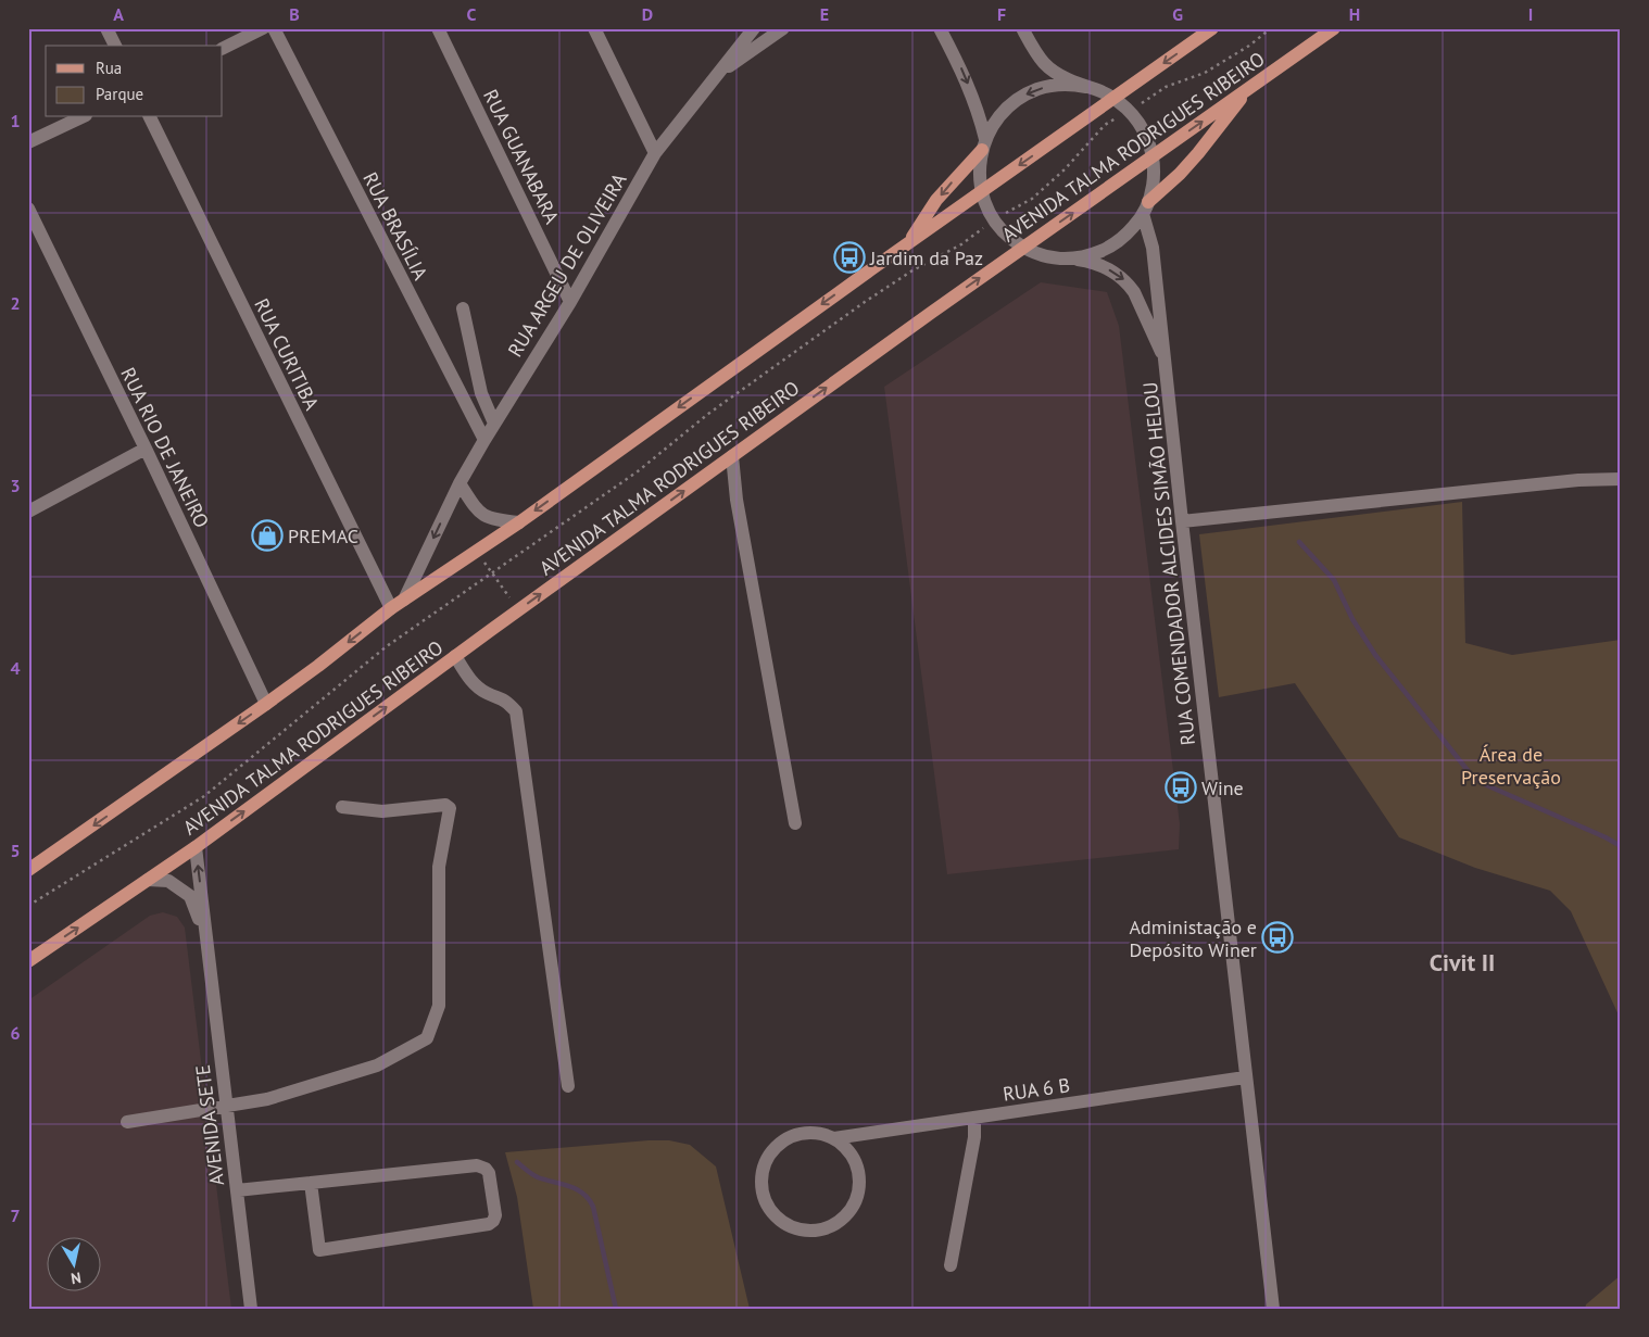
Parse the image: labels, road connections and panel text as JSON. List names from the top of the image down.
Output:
{
  "streets": {
    "main road": ["AVENIDA TALMA RODRIGUES RIBEIRO"],
    "street": [
      "RUA GUANABARA",
      "RUA BRASÍLIA",
      "RUA ARGEU DE OLIVEIRA",
      "RUA CURITIBA",
      "RUA RIO DE JANEIRO",
      "RUA COMENDADOR ALCIDES SIMÃO HELOU",
      "RUA 6 B",
      "AVENIDA SETE"
    ]
  },
  "crossings": [
    ["AVENIDA TALMA RODRIGUES RIBEIRO", "RUA COMENDADOR ALCIDES SIMÃO HELOU"],
    ["AVENIDA TALMA RODRIGUES RIBEIRO", "AVENIDA SETE"],
    ["RUA GUANABARA", "RUA ARGEU DE OLIVEIRA"],
    ["RUA BRASÍLIA", "RUA ARGEU DE OLIVEIRA"],
    ["RUA COMENDADOR ALCIDES SIMÃO HELOU", "RUA 6 B"]
  ],
  "districts": ["Civit II"],
  "parks": ["Área de Preservação"],
  "places": {
    "bus stop": ["Jardim da Paz", "Wine", "Administação e Depósito Winer"],
    "shop": ["PREMAC"]
  },
  "legend": ["Rua", "Parque"],
  "north": "bottom",
  "grid": {
    "columns": [
      "A",
      "B",
      "C",
      "D",
      "E",
      "F",
      "G",
      "H",
      "I"
    ],
    "rows": [
      "1",
      "2",
      "3",
      "4",
      "5",
      "6",
      "7"
    ]
  }
}
